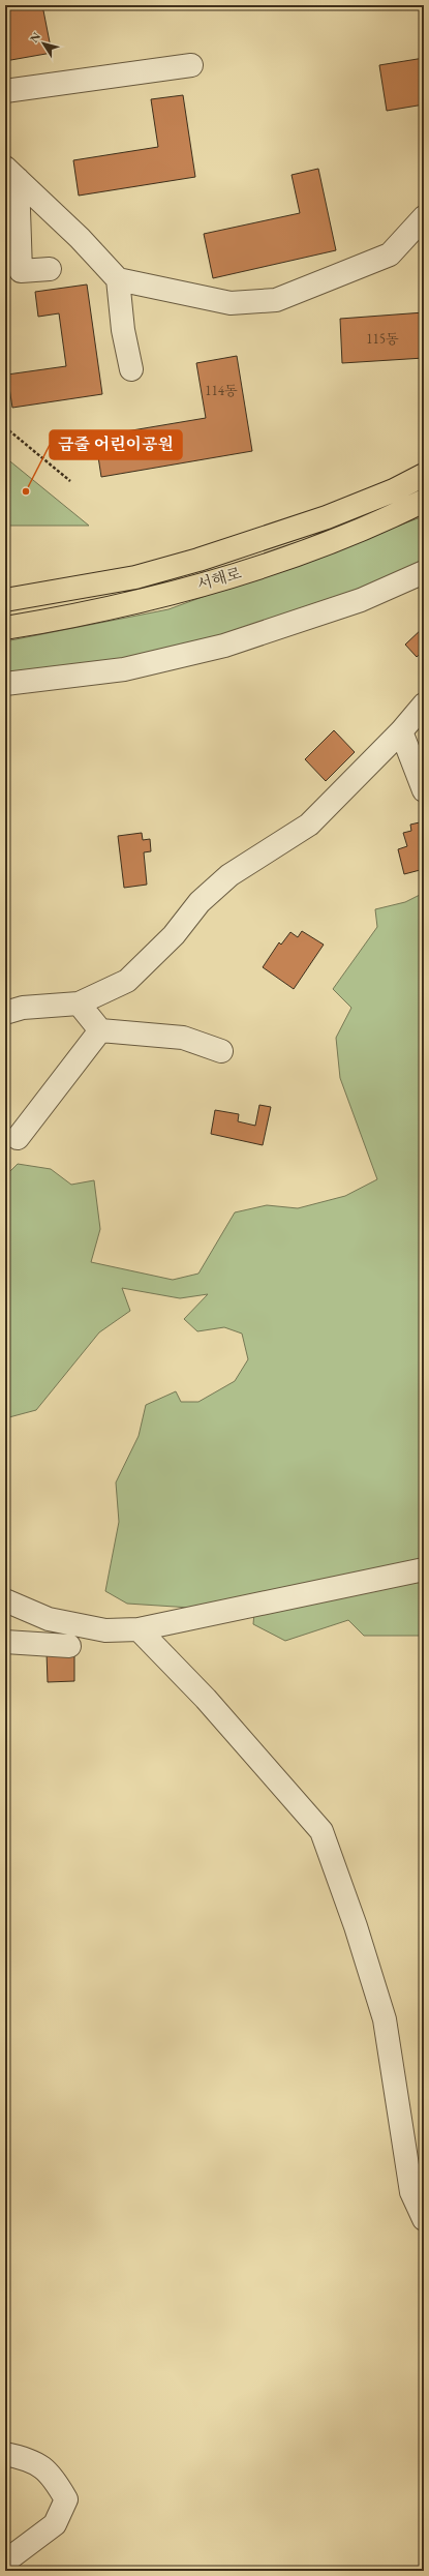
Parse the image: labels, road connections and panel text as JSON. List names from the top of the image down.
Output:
{
  "streets": {
    "highway": ["서해로"]
  },
  "places": ["금줄 어린이공원"],
  "house_numbers": ["115동", "114동"],
  "north": "top left"
}
